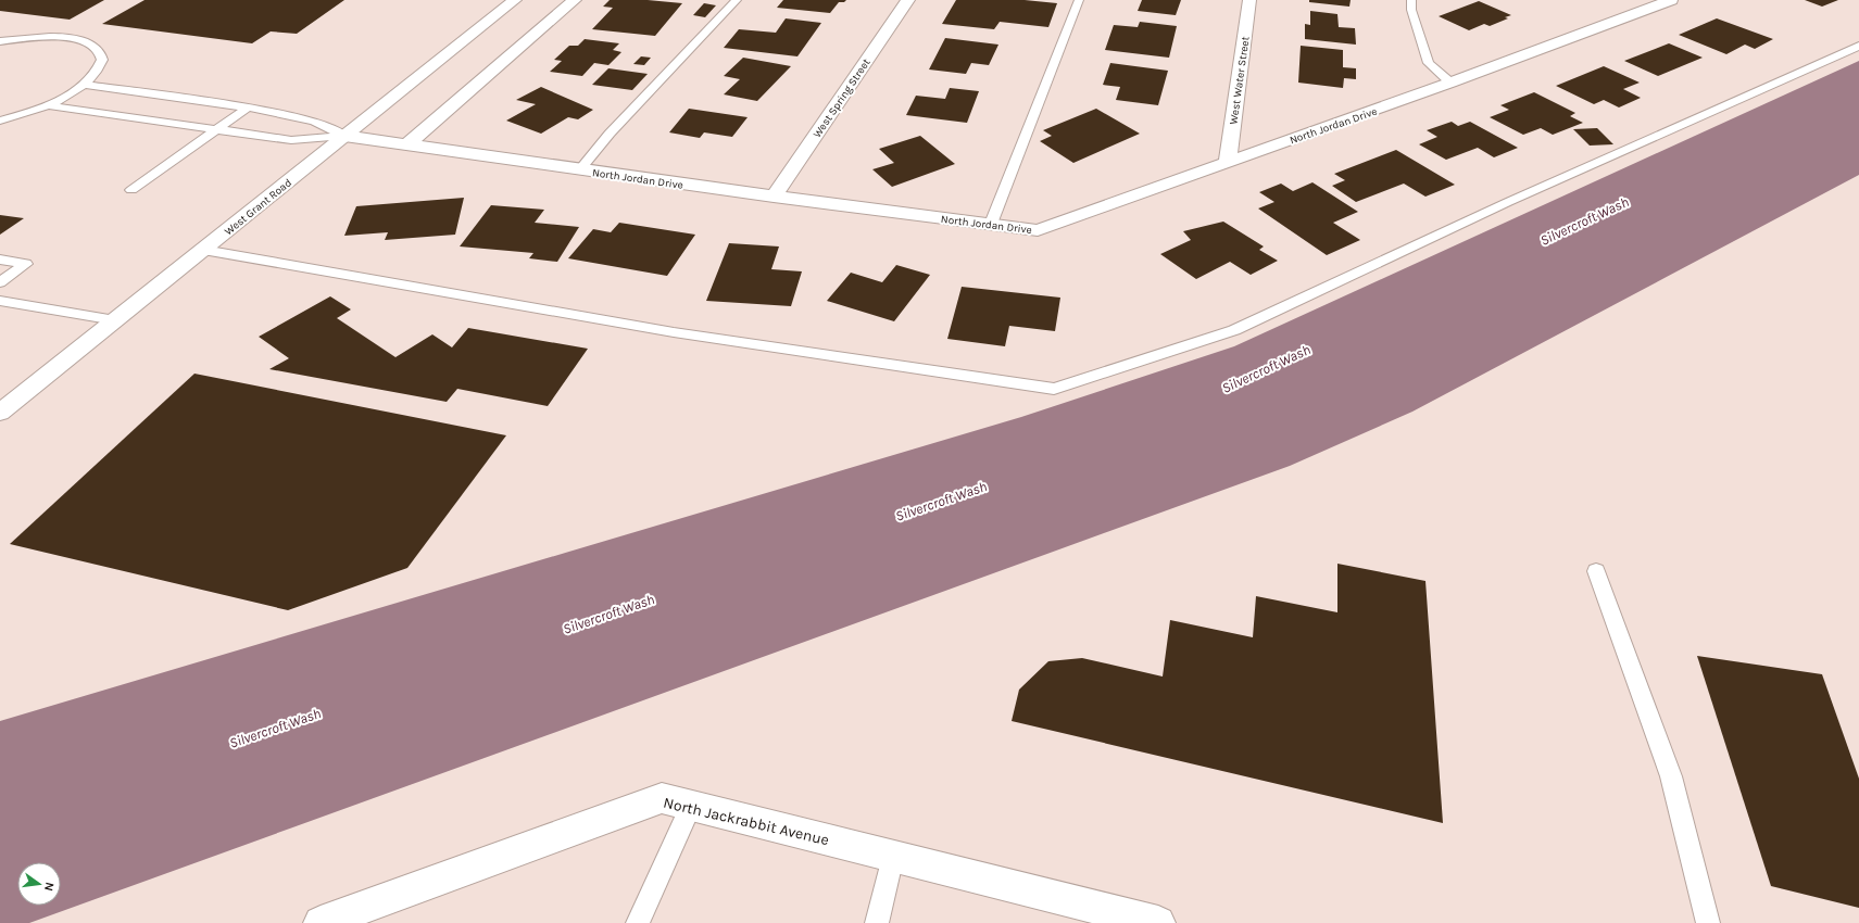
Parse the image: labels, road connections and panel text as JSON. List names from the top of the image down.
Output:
{
  "streets": {
    "street": [
      "West Water Street",
      "West Spring Street",
      "North Jordan Drive",
      "West Grant Road",
      "North Jackrabbit Avenue"
    ]
  },
  "crossings": [
    ["West Water Street", "North Jordan Drive"],
    ["West Spring Street", "North Jordan Drive"],
    ["North Jordan Drive", "West Grant Road"]
  ],
  "water": ["Silvercroft Wash"],
  "north": "right"
}
